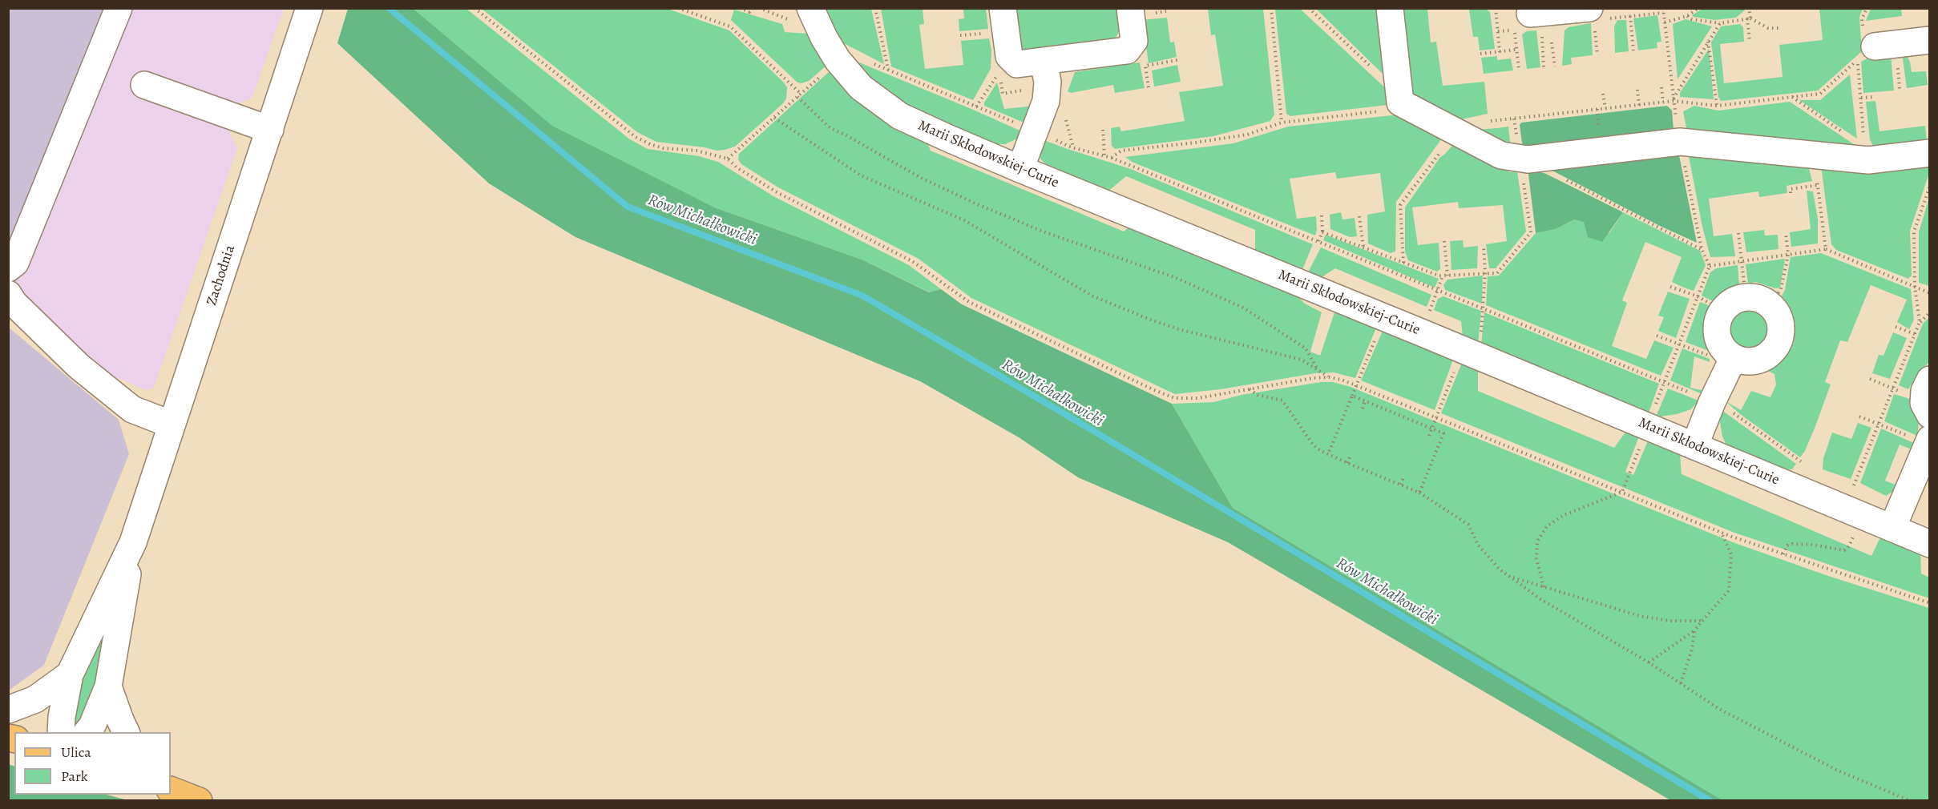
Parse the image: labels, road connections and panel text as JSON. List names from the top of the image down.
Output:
{
  "streets": {
    "street": ["Marii Skłodowskiej-Curie", "Zachodnia"]
  },
  "water": ["Rów Michałkowicki"],
  "legend": ["Ulica", "Park"]
}
